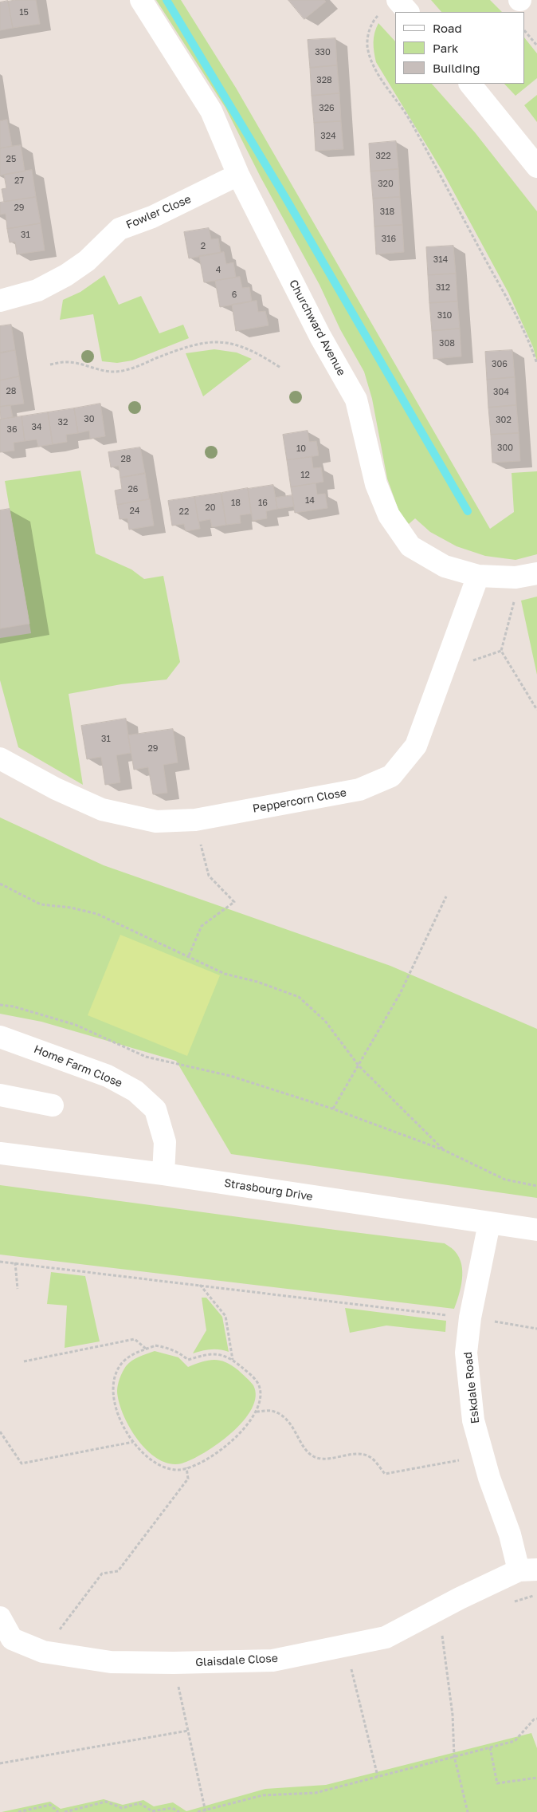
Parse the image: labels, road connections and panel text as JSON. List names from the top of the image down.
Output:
{
  "streets": {
    "street": [
      "Fowler Close",
      "Churchward Avenue",
      "Peppercorn Close",
      "Home Farm Close",
      "Strasbourg Drive",
      "Eskdale Road",
      "Glaisdale Close"
    ]
  },
  "crossings": [
    ["Fowler Close", "Churchward Avenue"],
    ["Churchward Avenue", "Peppercorn Close"],
    ["Home Farm Close", "Strasbourg Drive"],
    ["Strasbourg Drive", "Eskdale Road"],
    ["Eskdale Road", "Glaisdale Close"]
  ],
  "house_numbers": [
    "15",
    "330",
    "328",
    "326",
    "324",
    "322",
    "25",
    "27",
    "320",
    "29",
    "318",
    "31",
    "316",
    "2",
    "314",
    "4",
    "312",
    "6",
    "310",
    "308",
    "306",
    "28",
    "304",
    "30",
    "302",
    "32",
    "34",
    "36",
    "300",
    "10",
    "28",
    "12",
    "26",
    "14",
    "18",
    "16",
    "20",
    "24",
    "22",
    "31",
    "29"
  ],
  "legend": ["Road", "Park", "Building"]
}
